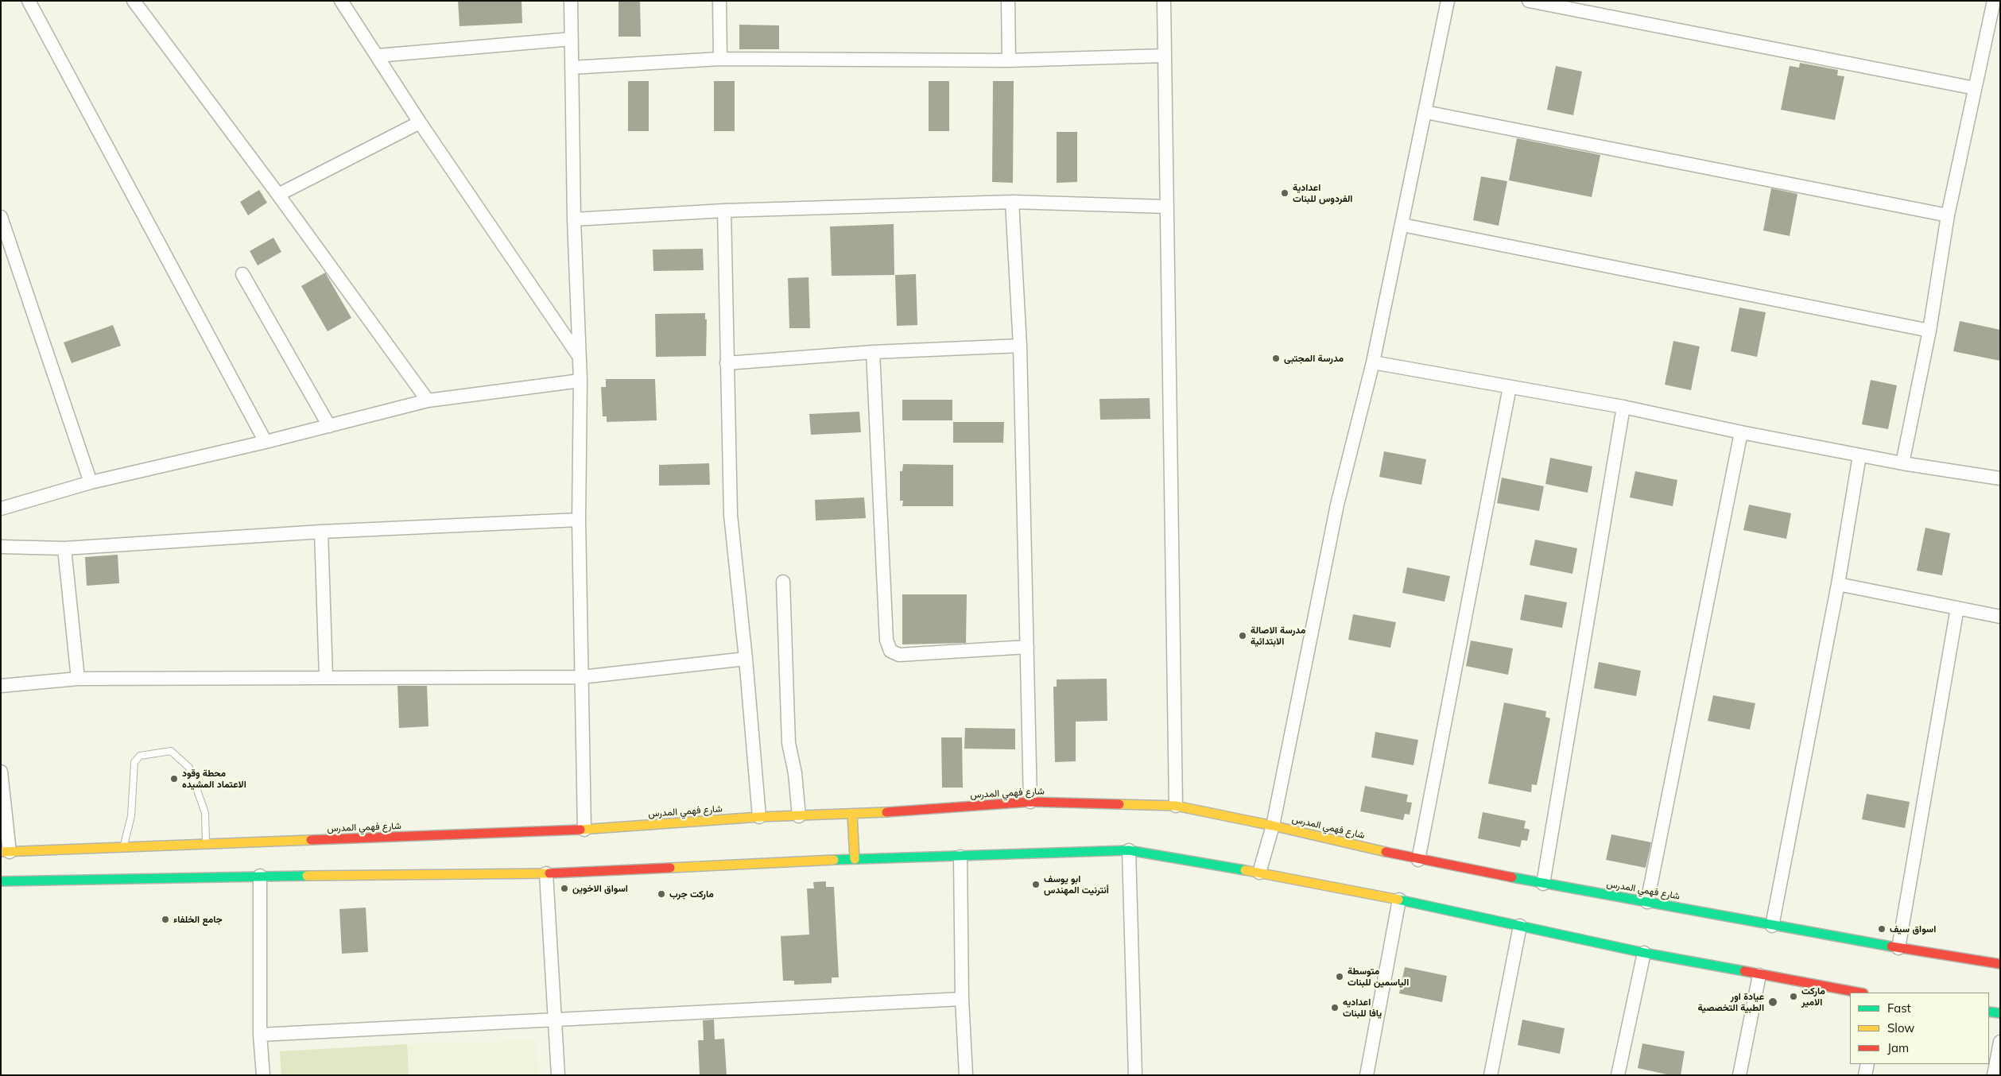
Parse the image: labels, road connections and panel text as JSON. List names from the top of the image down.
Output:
{
  "streets": {
    "street": ["شارع فهمي المدرس"]
  },
  "places": [
    "اعدادية الفردوس للبنات",
    "مدرسة المجتبى",
    "مدرسة الاصالة الابتدائية",
    "محطة وقود الاعتماد المشيده",
    "ابو يوسف أنترنيت المهندس",
    "اسواق الاخوين",
    "ماركت جرب",
    "جامع الخلفاء",
    "اسواق سيف",
    "متوسطة الياسمين للبنات",
    "ماركت الامير",
    "عيادة اور الطبية التخصصية",
    "اعداديه يافا للبنات"
  ],
  "legend": ["Fast", "Slow", "Jam"]
}
